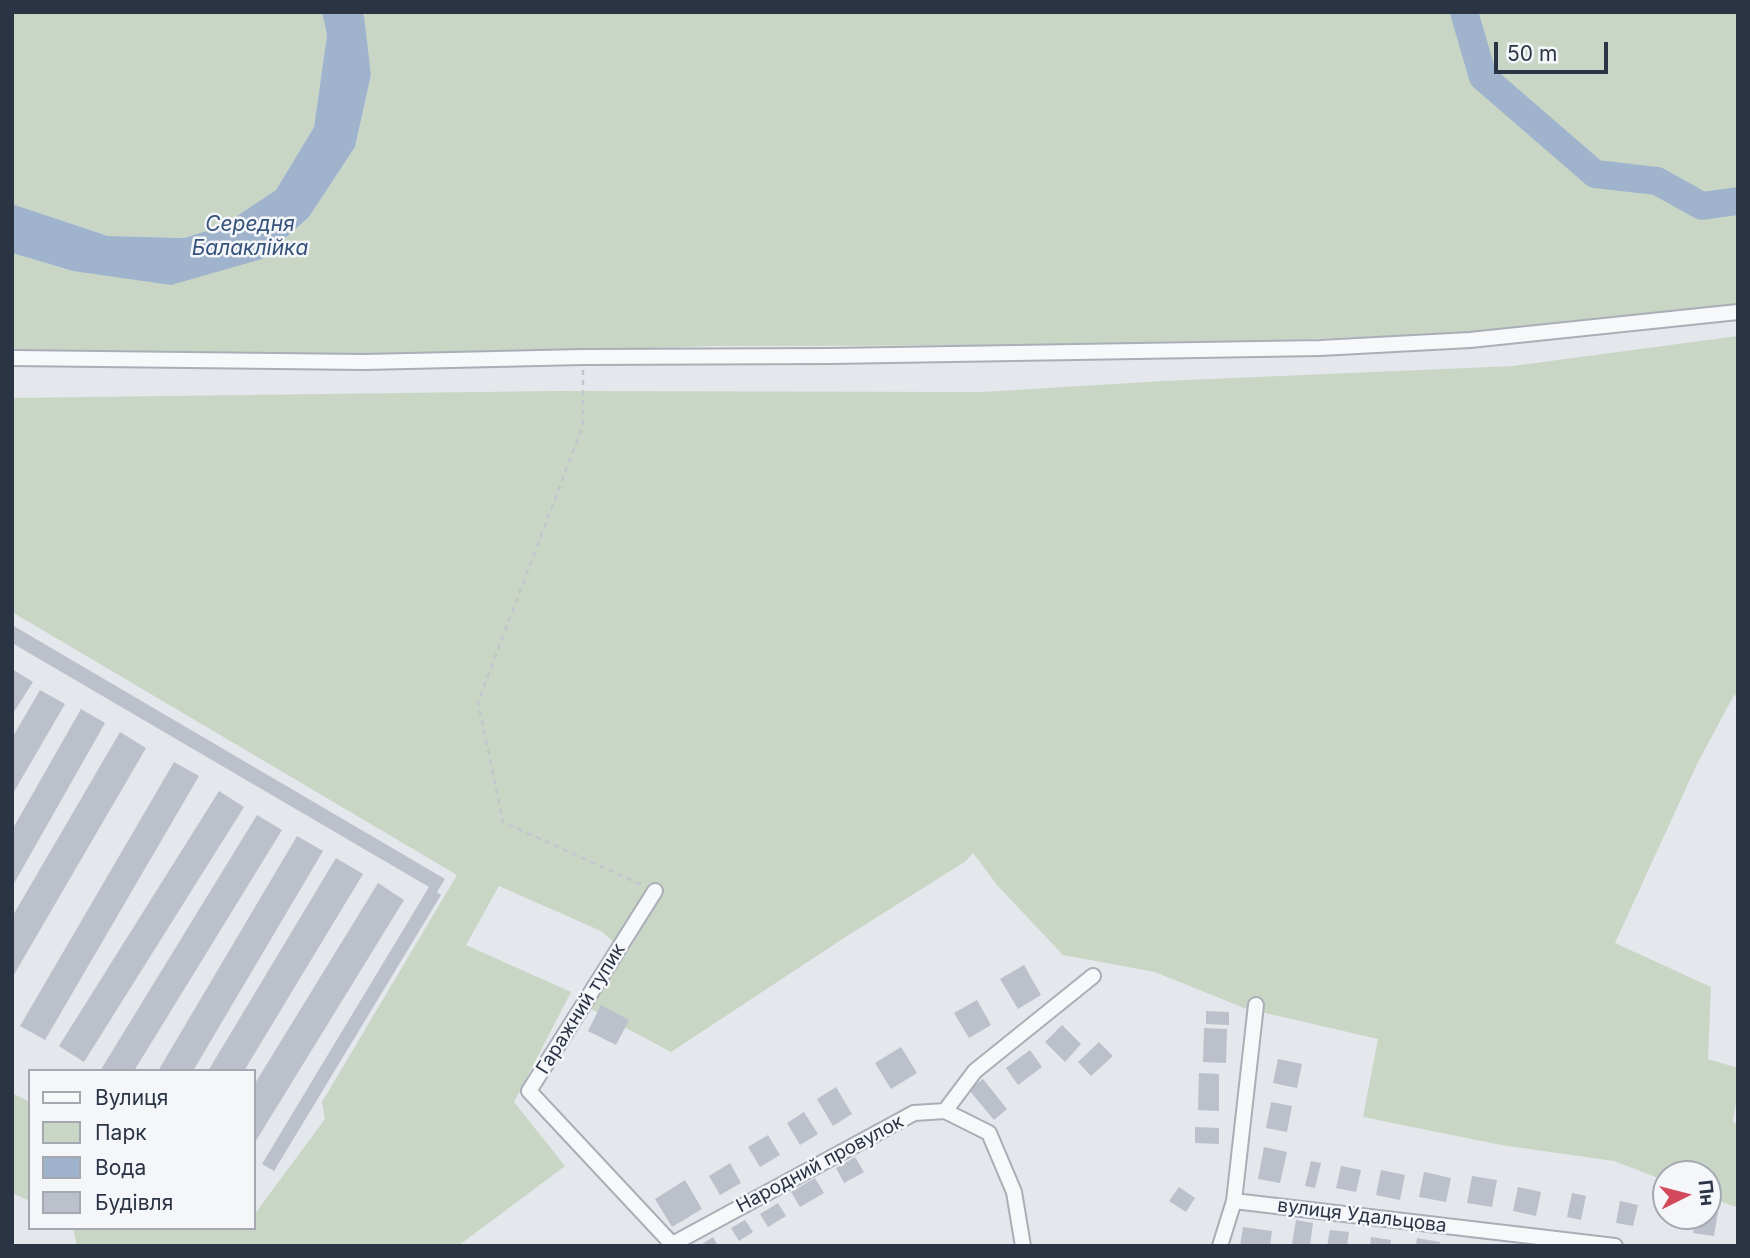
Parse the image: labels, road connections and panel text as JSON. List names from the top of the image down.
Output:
{
  "streets": {
    "street": ["Гаражний тупик", "Народний провулок", "вулиця Удальцова"]
  },
  "crossings": [
    ["Гаражний тупик", "Народний провулок"]
  ],
  "water": ["Середня Балаклійка"],
  "legend": [
    "Вулиця",
    "Парк",
    "Вода",
    "Будівля"
  ],
  "scale_bar": "50 m",
  "north": "right"
}
